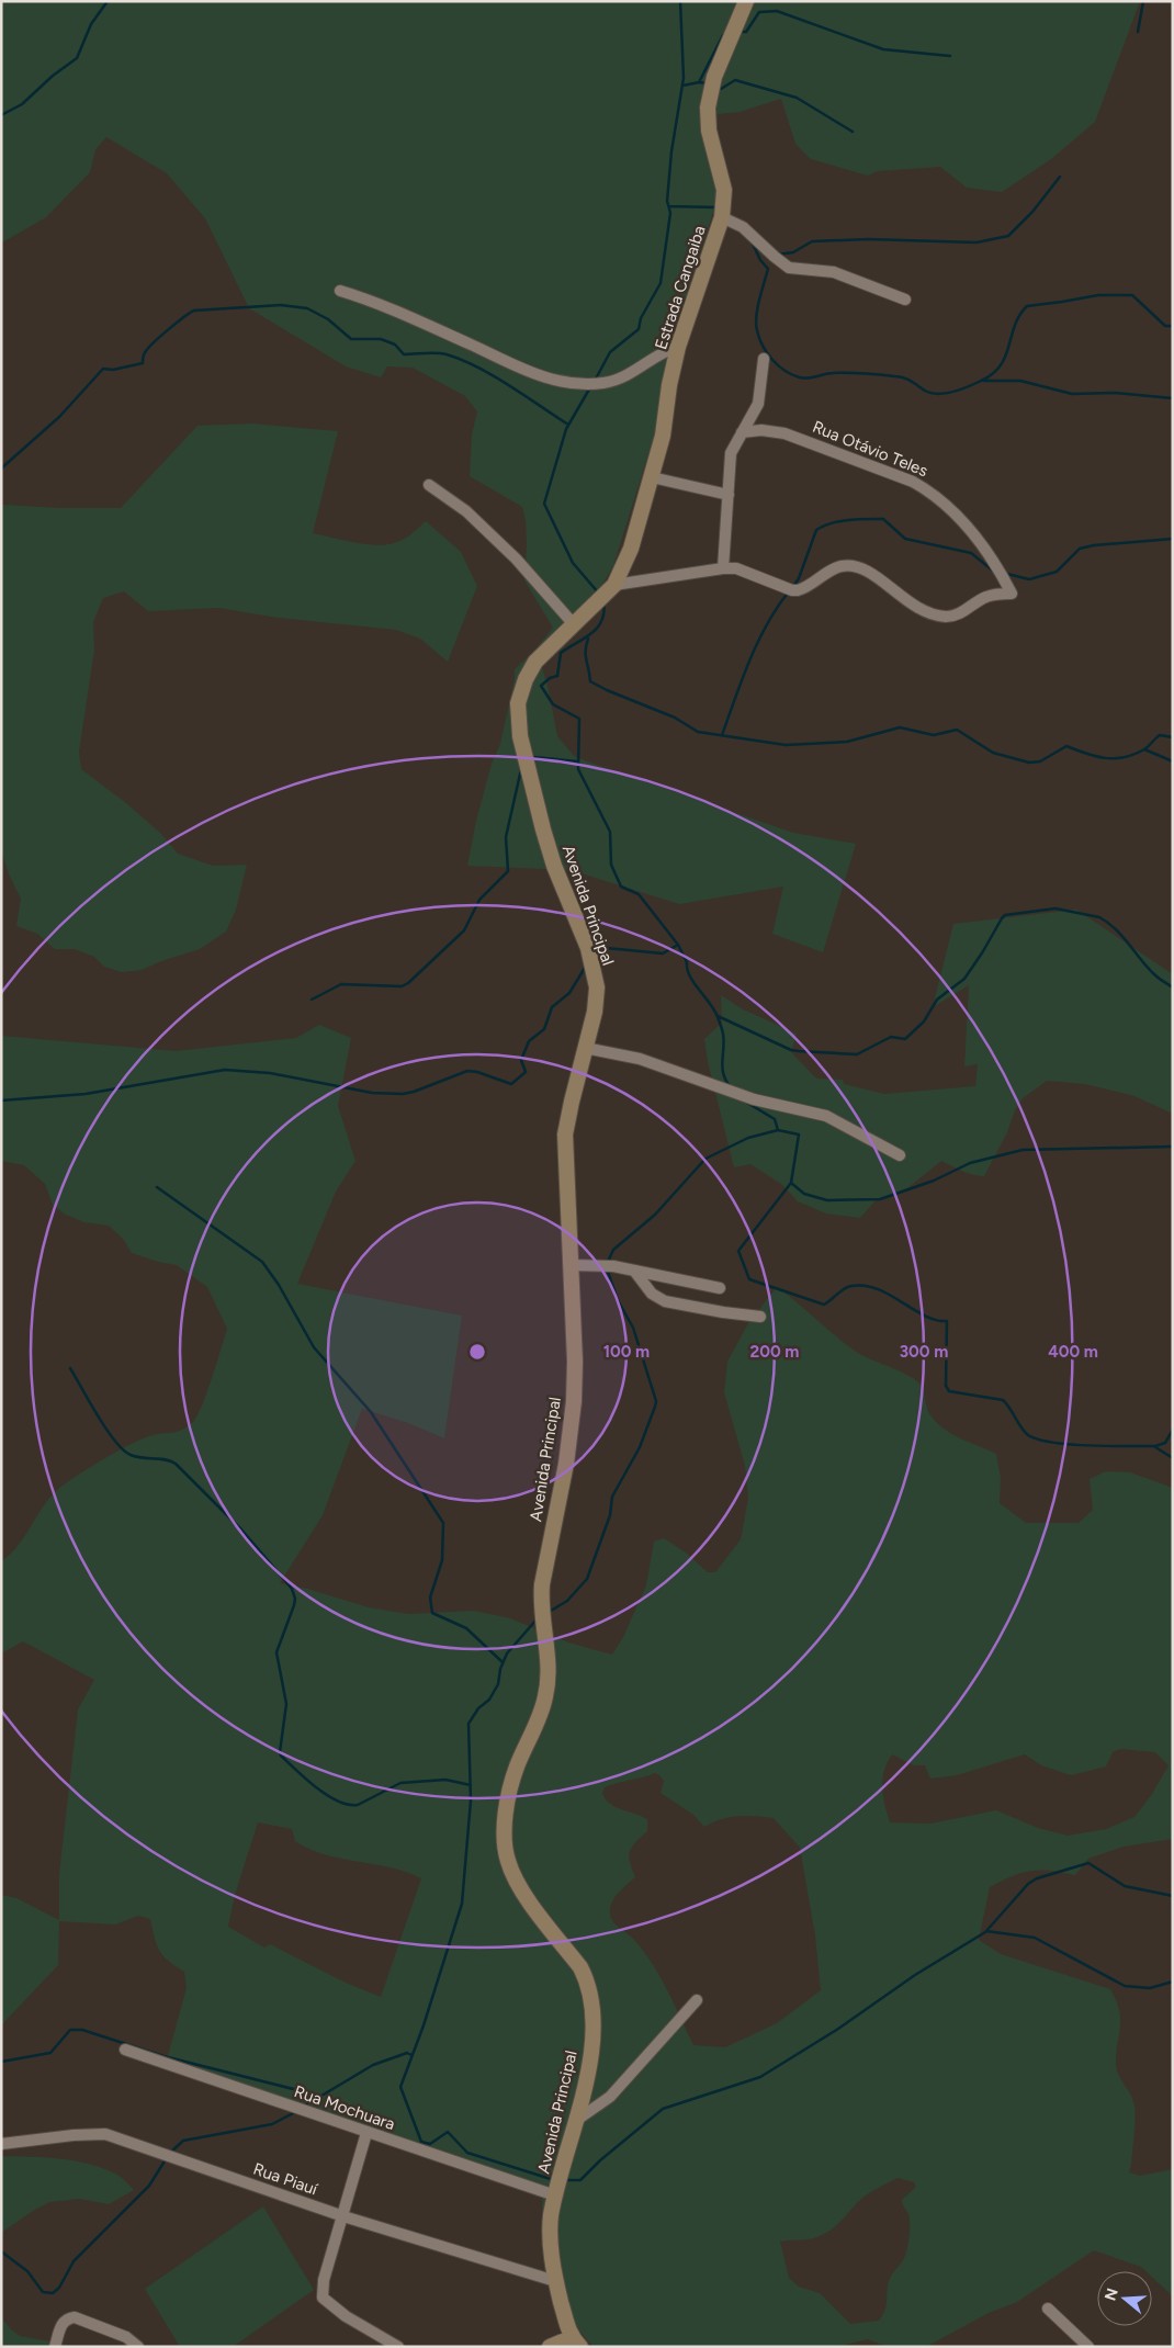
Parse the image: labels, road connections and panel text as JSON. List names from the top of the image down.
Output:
{
  "streets": {
    "street": [
      "Estrada Cangaiba",
      "Rua Otávio Teles",
      "Avenida Principal",
      "Rua Mochuara",
      "Rua Piauí"
    ]
  },
  "crossings": [
    ["Estrada Cangaiba", "Avenida Principal"],
    ["Avenida Principal", "Rua Mochuara"],
    ["Avenida Principal", "Rua Piauí"]
  ],
  "north": "left",
  "rings": [
    "100 m",
    "200 m",
    "300 m",
    "400 m"
  ]
}
